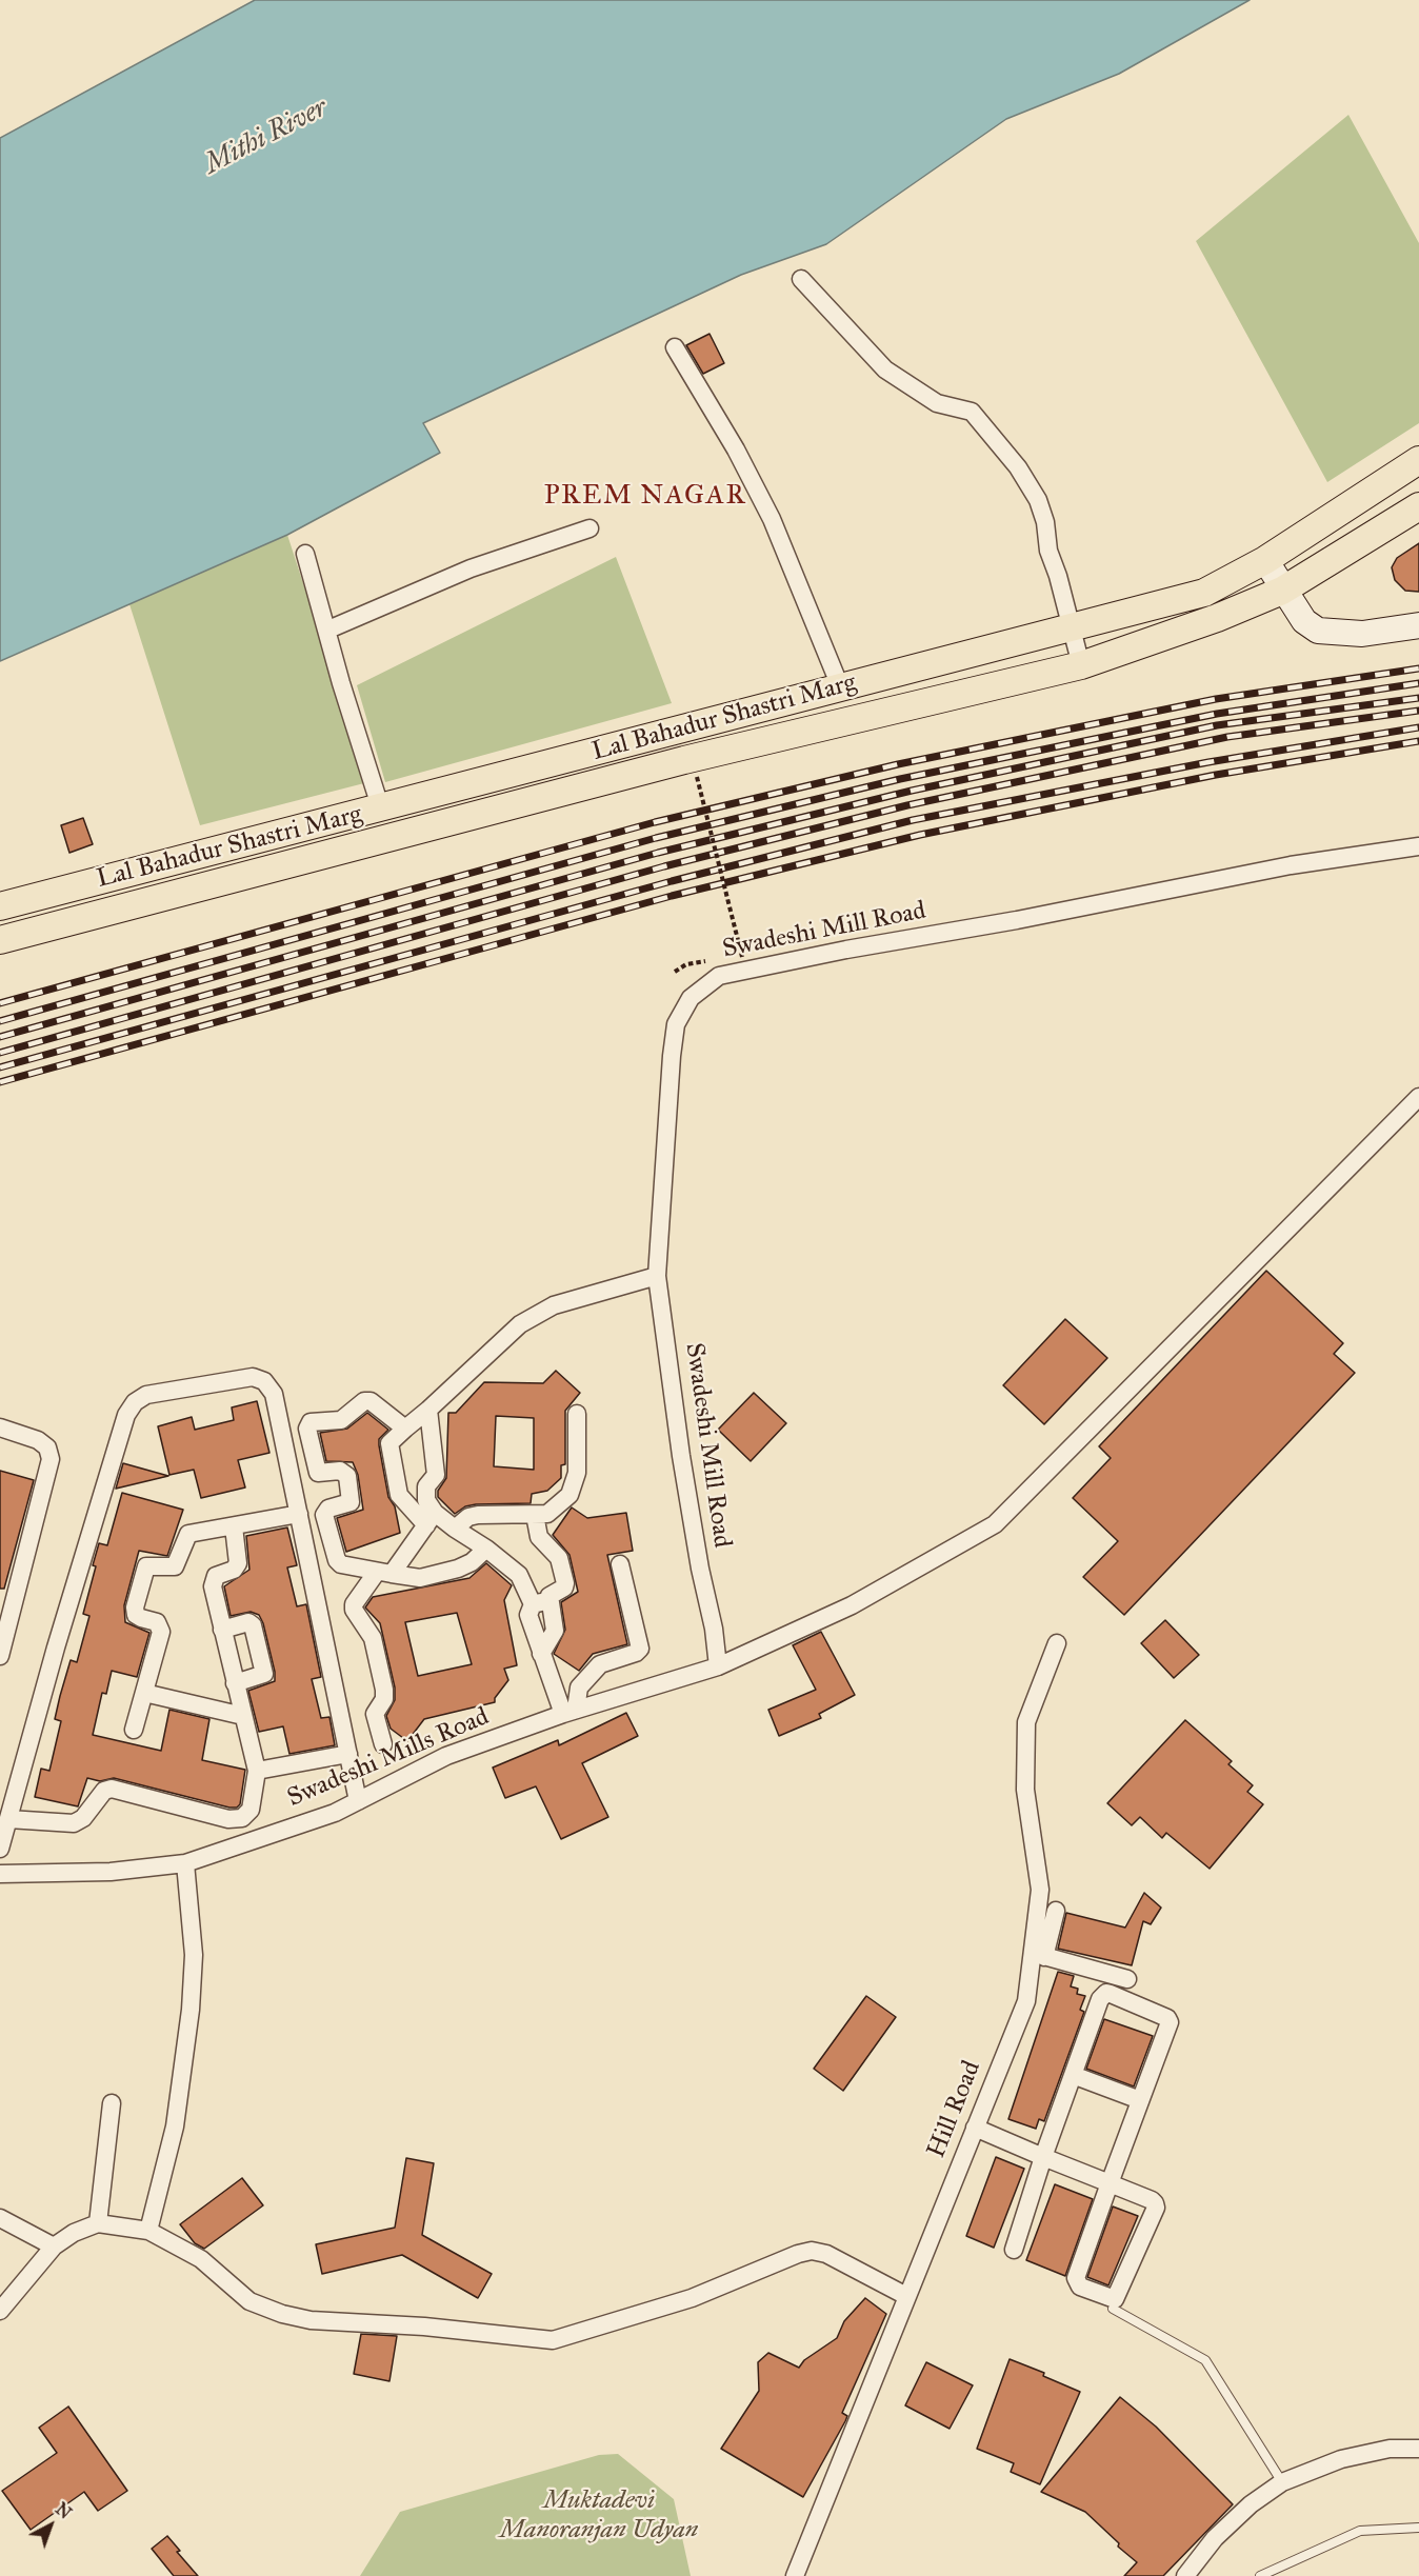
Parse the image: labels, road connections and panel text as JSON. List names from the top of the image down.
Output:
{
  "streets": {
    "main road": ["Lal Bahadur Shastri Marg"],
    "street": ["Swadeshi Mill Road", "Swadeshi Mills Road", "Hill Road"]
  },
  "crossings": [
    ["Swadeshi Mill Road", "Swadeshi Mills Road"]
  ],
  "districts": ["PREM NAGAR"],
  "water": ["Mithi River"],
  "parks": ["Muktadevi Manoranjan Udyan"],
  "north": "top right"
}
